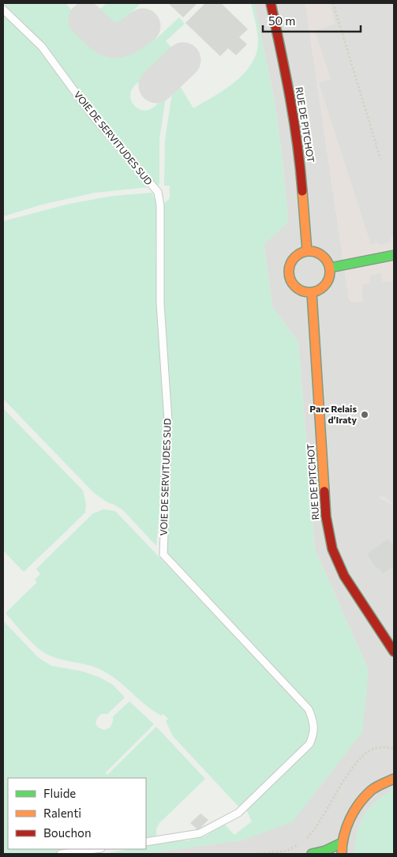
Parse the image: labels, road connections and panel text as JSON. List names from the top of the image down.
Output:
{
  "streets": {
    "street": ["RUE DE PITCHOT"],
    "lane": ["VOIE DE SERVITUDES SUD"]
  },
  "places": ["Parc Relais d’Iraty"],
  "legend": ["Fluide", "Ralenti", "Bouchon"],
  "scale_bar": "50 m"
}
